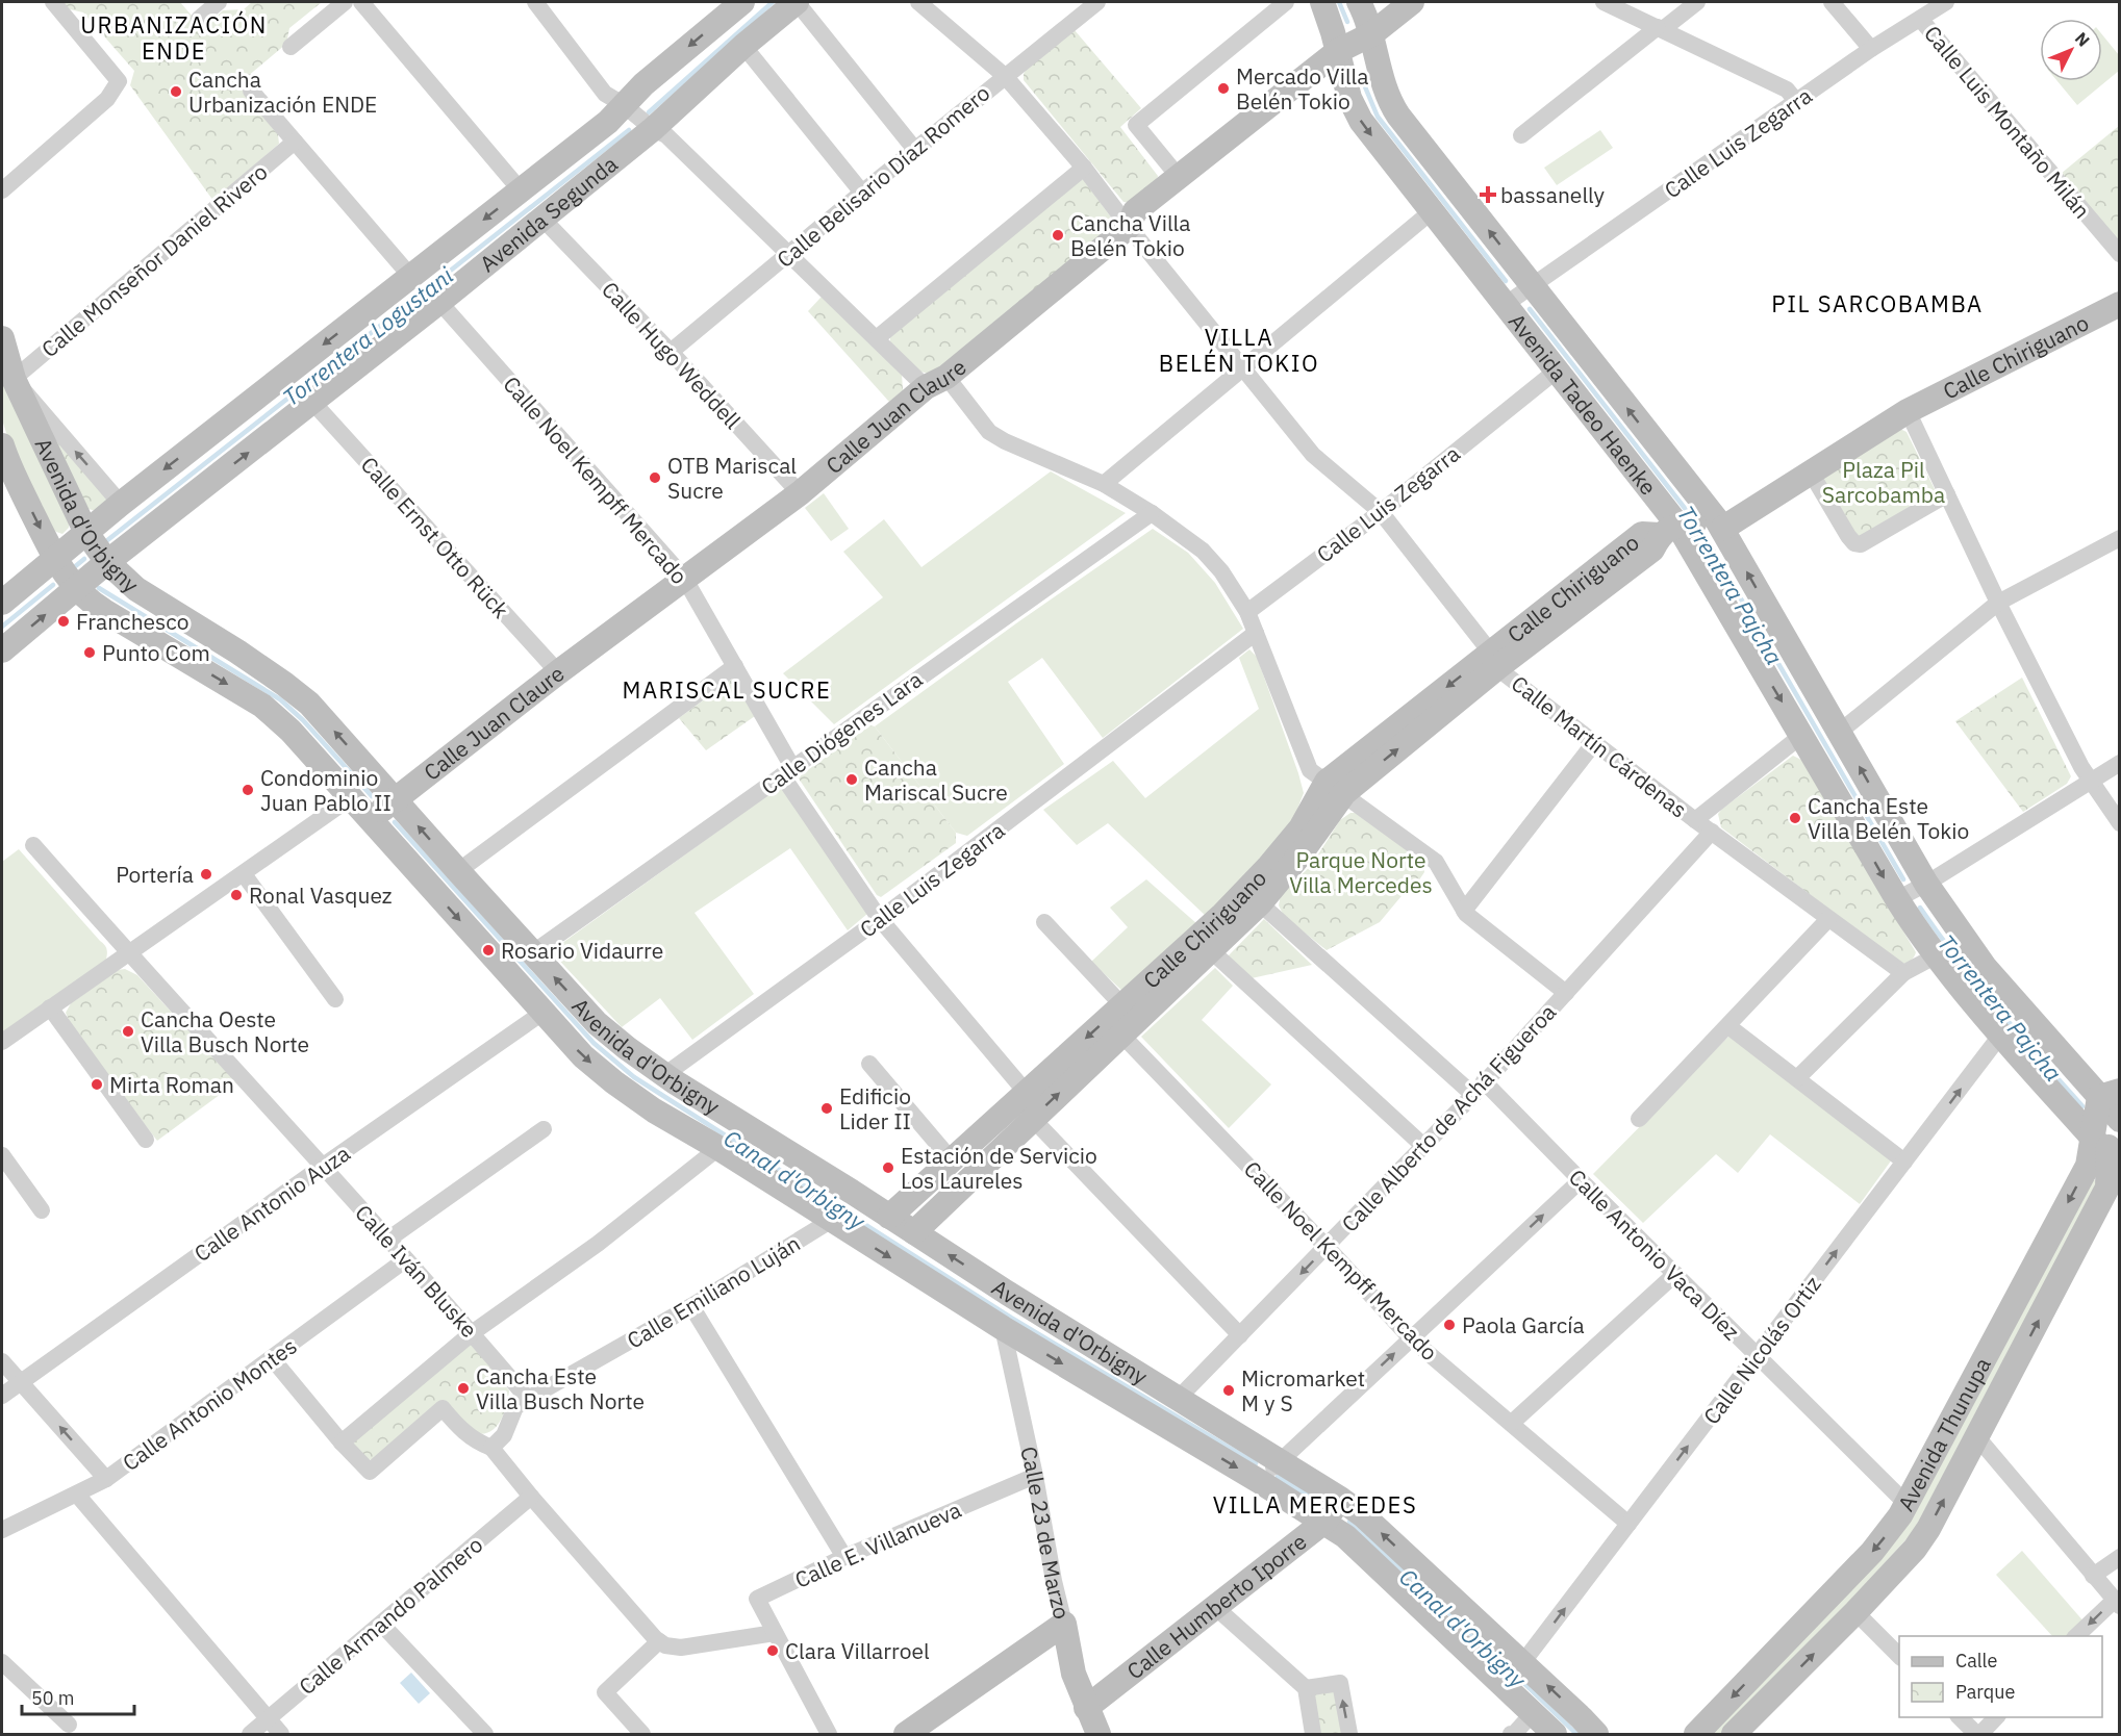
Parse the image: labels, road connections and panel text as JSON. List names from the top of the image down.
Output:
{
  "streets": {
    "main road": [
      "Avenida Segunda",
      "Calle Chiriguano",
      "Avenida Tadeo Haenke",
      "Calle Juan Claure",
      "Avenida d'Orbigny",
      "Avenida Thunupa",
      "Calle 23 de Marzo",
      "Calle Humberto Iporre"
    ],
    "street": [
      "Calle Luis Montaño Milán",
      "Calle Luis Zegarra",
      "Calle Belisario Díaz Romero",
      "Calle Monseñor Daniel Rivero",
      "Calle Hugo Weddell",
      "Calle Noel Kempff Mercado",
      "Calle Ernst Otto Rück",
      "Calle Diógenes Lara",
      "Calle Martín Cárdenas",
      "Calle Alberto de Achá Figueroa",
      "Calle Antonio Auza",
      "Calle Antonio Vaca Díez",
      "Calle Iván Bluske",
      "Calle Emiliano Luján",
      "Calle Nicolás Ortiz",
      "Calle Antonio Montes",
      "Calle E. Villanueva",
      "Calle Armando Palmero"
    ]
  },
  "crossings": [
    ["Calle Luis Montaño Milán", "Calle Luis Zegarra"],
    ["Calle Luis Zegarra", "Avenida Tadeo Haenke"],
    ["Calle Luis Zegarra", "Calle Noel Kempff Mercado"],
    ["Calle Luis Zegarra", "Avenida d'Orbigny"],
    ["Calle Luis Zegarra", "Calle Martín Cárdenas"],
    ["Calle Belisario Díaz Romero", "Calle Hugo Weddell"],
    ["Calle Belisario Díaz Romero", "Calle Martín Cárdenas"],
    ["Avenida Segunda", "Calle Hugo Weddell"],
    ["Avenida Segunda", "Calle Noel Kempff Mercado"],
    ["Avenida Segunda", "Avenida d'Orbigny"],
    ["Avenida Segunda", "Calle Ernst Otto Rück"],
    ["Calle Monseñor Daniel Rivero", "Avenida d'Orbigny"],
    ["Calle Hugo Weddell", "Calle Juan Claure"],
    ["Calle Chiriguano", "Avenida Tadeo Haenke"],
    ["Calle Chiriguano", "Calle Noel Kempff Mercado"],
    ["Calle Chiriguano", "Avenida d'Orbigny"],
    ["Calle Chiriguano", "Calle Martín Cárdenas"],
    ["Avenida Tadeo Haenke", "Calle Juan Claure"],
    ["Avenida Tadeo Haenke", "Calle Nicolás Ortiz"],
    ["Avenida Tadeo Haenke", "Avenida Thunupa"],
    ["Calle Juan Claure", "Calle Noel Kempff Mercado"],
    ["Calle Juan Claure", "Avenida d'Orbigny"],
    ["Calle Juan Claure", "Calle Ernst Otto Rück"],
    ["Calle Juan Claure", "Calle Martín Cárdenas"],
    ["Calle Noel Kempff Mercado", "Calle Diógenes Lara"],
    ["Calle Noel Kempff Mercado", "Calle Alberto de Achá Figueroa"],
    ["Calle Noel Kempff Mercado", "Calle Nicolás Ortiz"],
    ["Avenida d'Orbigny", "Calle Diógenes Lara"],
    ["Avenida d'Orbigny", "Calle Alberto de Achá Figueroa"],
    ["Avenida d'Orbigny", "Calle Antonio Auza"],
    ["Avenida d'Orbigny", "Calle Emiliano Luján"],
    ["Avenida d'Orbigny", "Calle Nicolás Ortiz"],
    ["Avenida d'Orbigny", "Calle 23 de Marzo"],
    ["Avenida d'Orbigny", "Calle Humberto Iporre"],
    ["Calle Martín Cárdenas", "Calle Alberto de Achá Figueroa"],
    ["Calle Alberto de Achá Figueroa", "Calle Antonio Vaca Díez"],
    ["Calle Antonio Auza", "Calle Iván Bluske"],
    ["Calle Antonio Vaca Díez", "Calle Nicolás Ortiz"],
    ["Calle Antonio Vaca Díez", "Avenida Thunupa"],
    ["Calle Iván Bluske", "Calle Emiliano Luján"],
    ["Calle Iván Bluske", "Calle Antonio Montes"],
    ["Calle 23 de Marzo", "Calle E. Villanueva"],
    ["Calle 23 de Marzo", "Calle Humberto Iporre"]
  ],
  "districts": [
    "URBANIZACIÓN ENDE",
    "PIL SARCOBAMBA",
    "VILLA BELÉN TOKIO",
    "MARISCAL SUCRE",
    "VILLA MERCEDES"
  ],
  "water": ["Torrentera Logustani", "Torrentera Pajcha", "Canal d'Orbigny"],
  "parks": ["Plaza Pil Sarcobamba", "Parque Norte Villa Mercedes"],
  "places": {
    "other": [
      "Mercado Villa Belén Tokio",
      "Cancha Urbanización ENDE",
      "Cancha Villa Belén Tokio",
      "OTB Mariscal Sucre",
      "Franchesco",
      "Punto Com",
      "Cancha Mariscal Sucre",
      "Condominio Juan Pablo II",
      "Cancha Este Villa Belén Tokio",
      "Portería",
      "Ronal Vasquez",
      "Rosario Vidaurre",
      "Cancha Oeste Villa Busch Norte",
      "Mirta Roman",
      "Edificio Lider II",
      "Estación de Servicio Los Laureles",
      "Paola García",
      "Cancha Este Villa Busch Norte",
      "Micromarket M y S",
      "Clara Villarroel"
    ],
    "health": ["bassanelly"]
  },
  "legend": ["Calle", "Parque"],
  "scale_bar": "50 m",
  "north": "top right"
}
